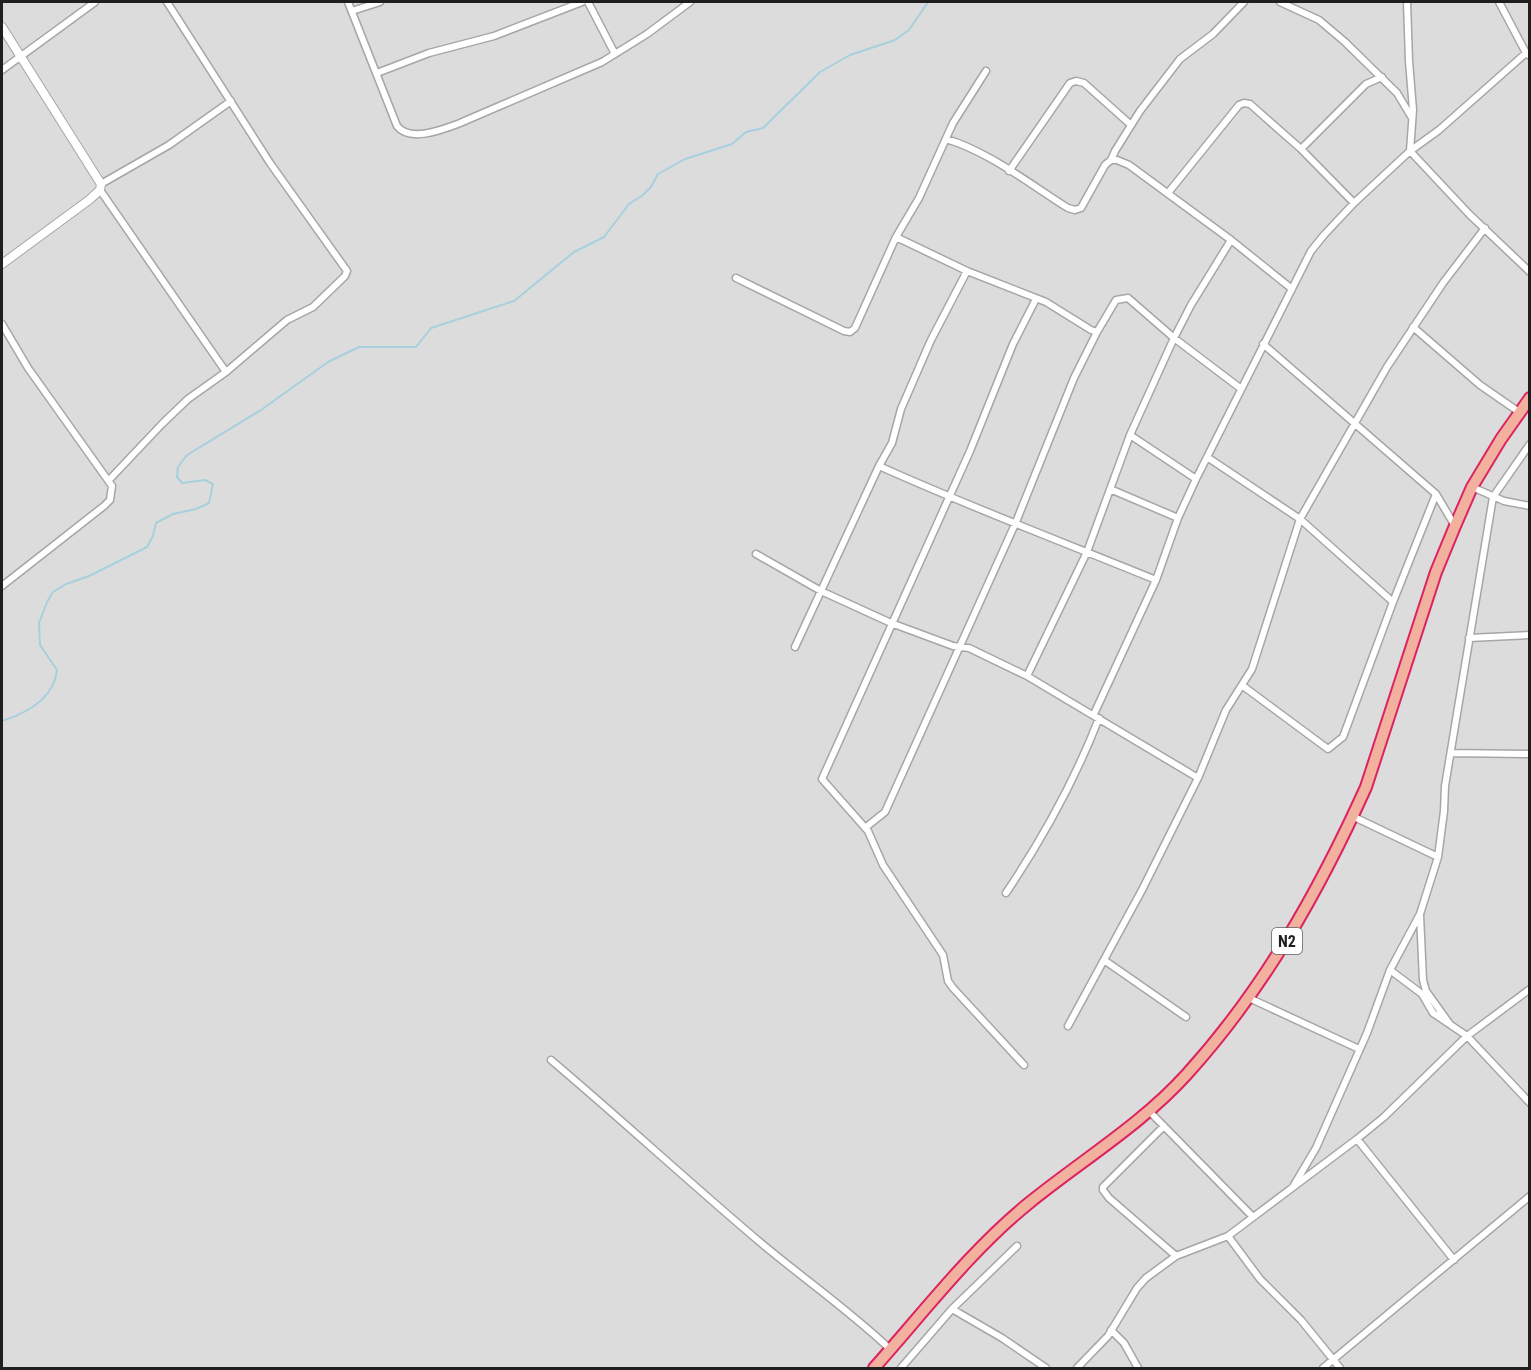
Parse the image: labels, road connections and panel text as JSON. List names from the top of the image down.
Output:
{
  "streets": {
    "highway": ["N2"]
  }
}
